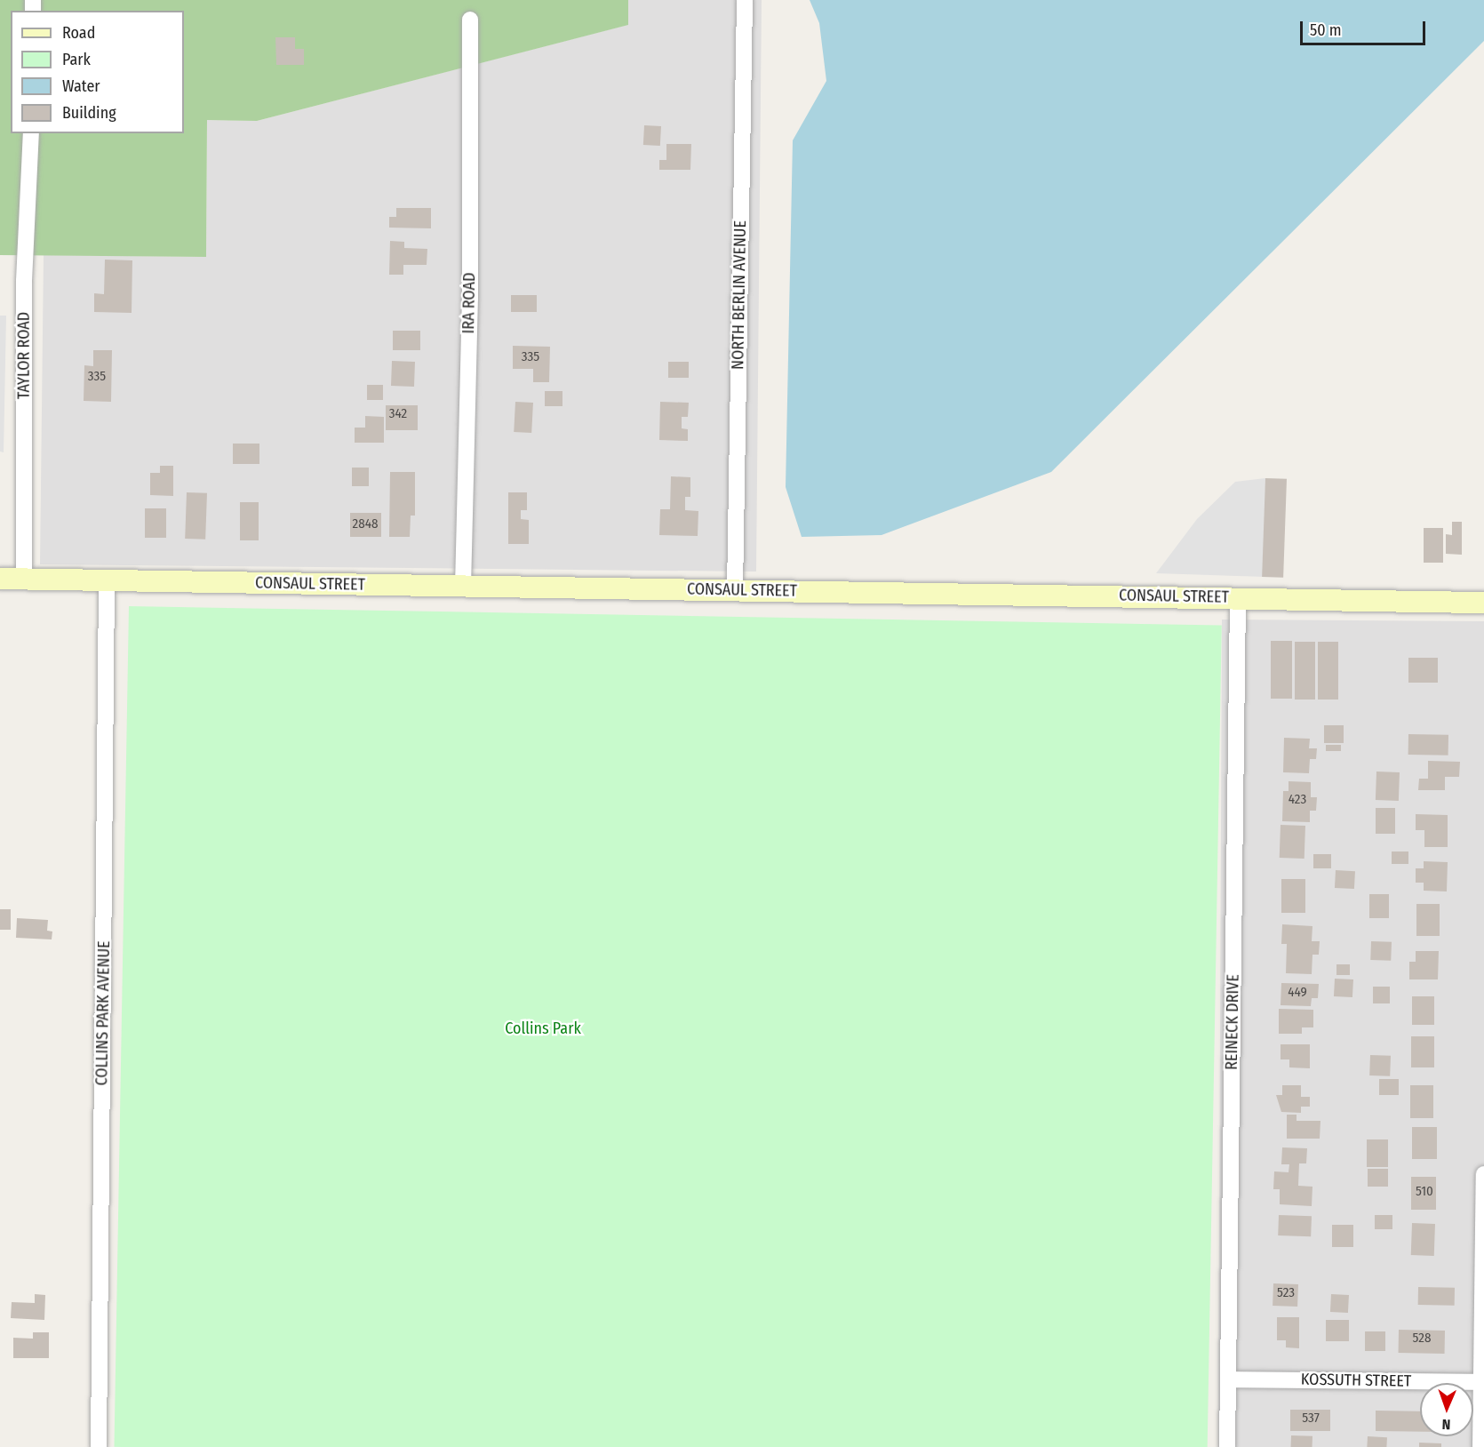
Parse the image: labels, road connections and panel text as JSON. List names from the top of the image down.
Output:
{
  "streets": {
    "street": [
      "NORTH BERLIN AVENUE",
      "IRA ROAD",
      "TAYLOR ROAD",
      "CONSAUL STREET",
      "COLLINS PARK AVENUE",
      "REINECK DRIVE",
      "KOSSUTH STREET"
    ]
  },
  "crossings": [
    ["NORTH BERLIN AVENUE", "CONSAUL STREET"],
    ["IRA ROAD", "CONSAUL STREET"],
    ["TAYLOR ROAD", "CONSAUL STREET"],
    ["CONSAUL STREET", "COLLINS PARK AVENUE"],
    ["CONSAUL STREET", "REINECK DRIVE"],
    ["REINECK DRIVE", "KOSSUTH STREET"]
  ],
  "parks": ["Collins Park"],
  "house_numbers": [
    "335",
    "335",
    "342",
    "2848",
    "423",
    "449",
    "510",
    "523",
    "528",
    "537"
  ],
  "legend": [
    "Road",
    "Park",
    "Water",
    "Building"
  ],
  "scale_bar": "50 m",
  "north": "bottom"
}
